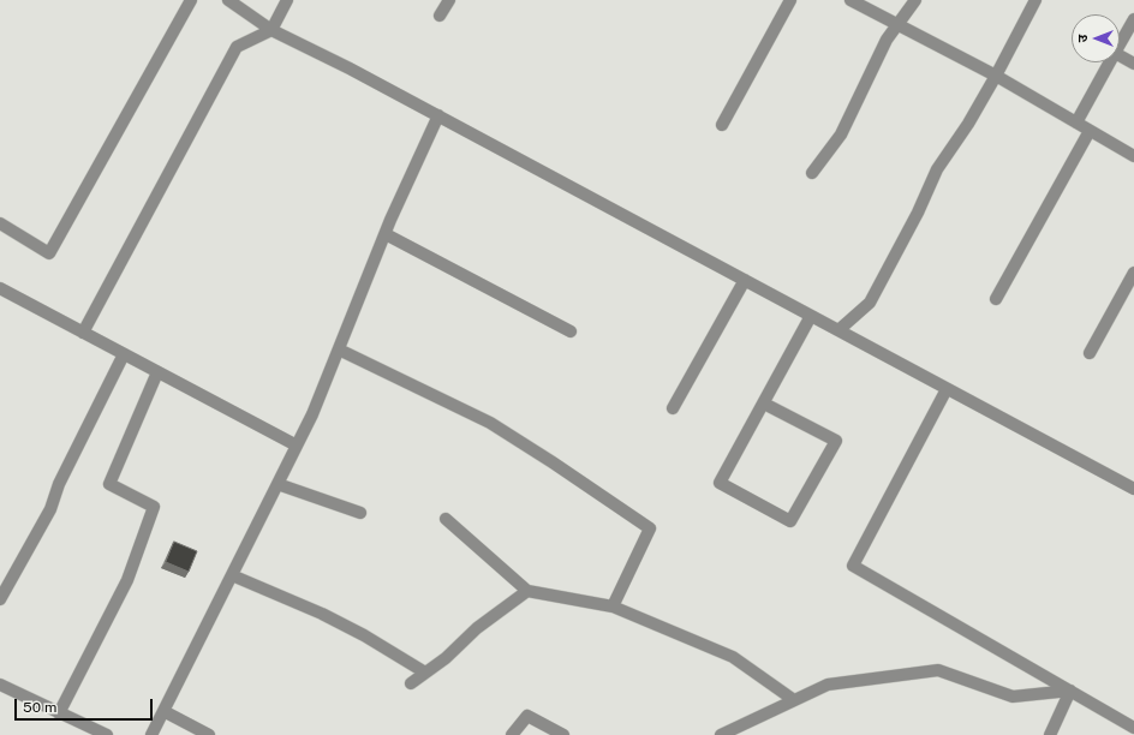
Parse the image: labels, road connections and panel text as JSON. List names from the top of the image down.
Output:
{
  "scale_bar": "50 m",
  "north": "left"
}
